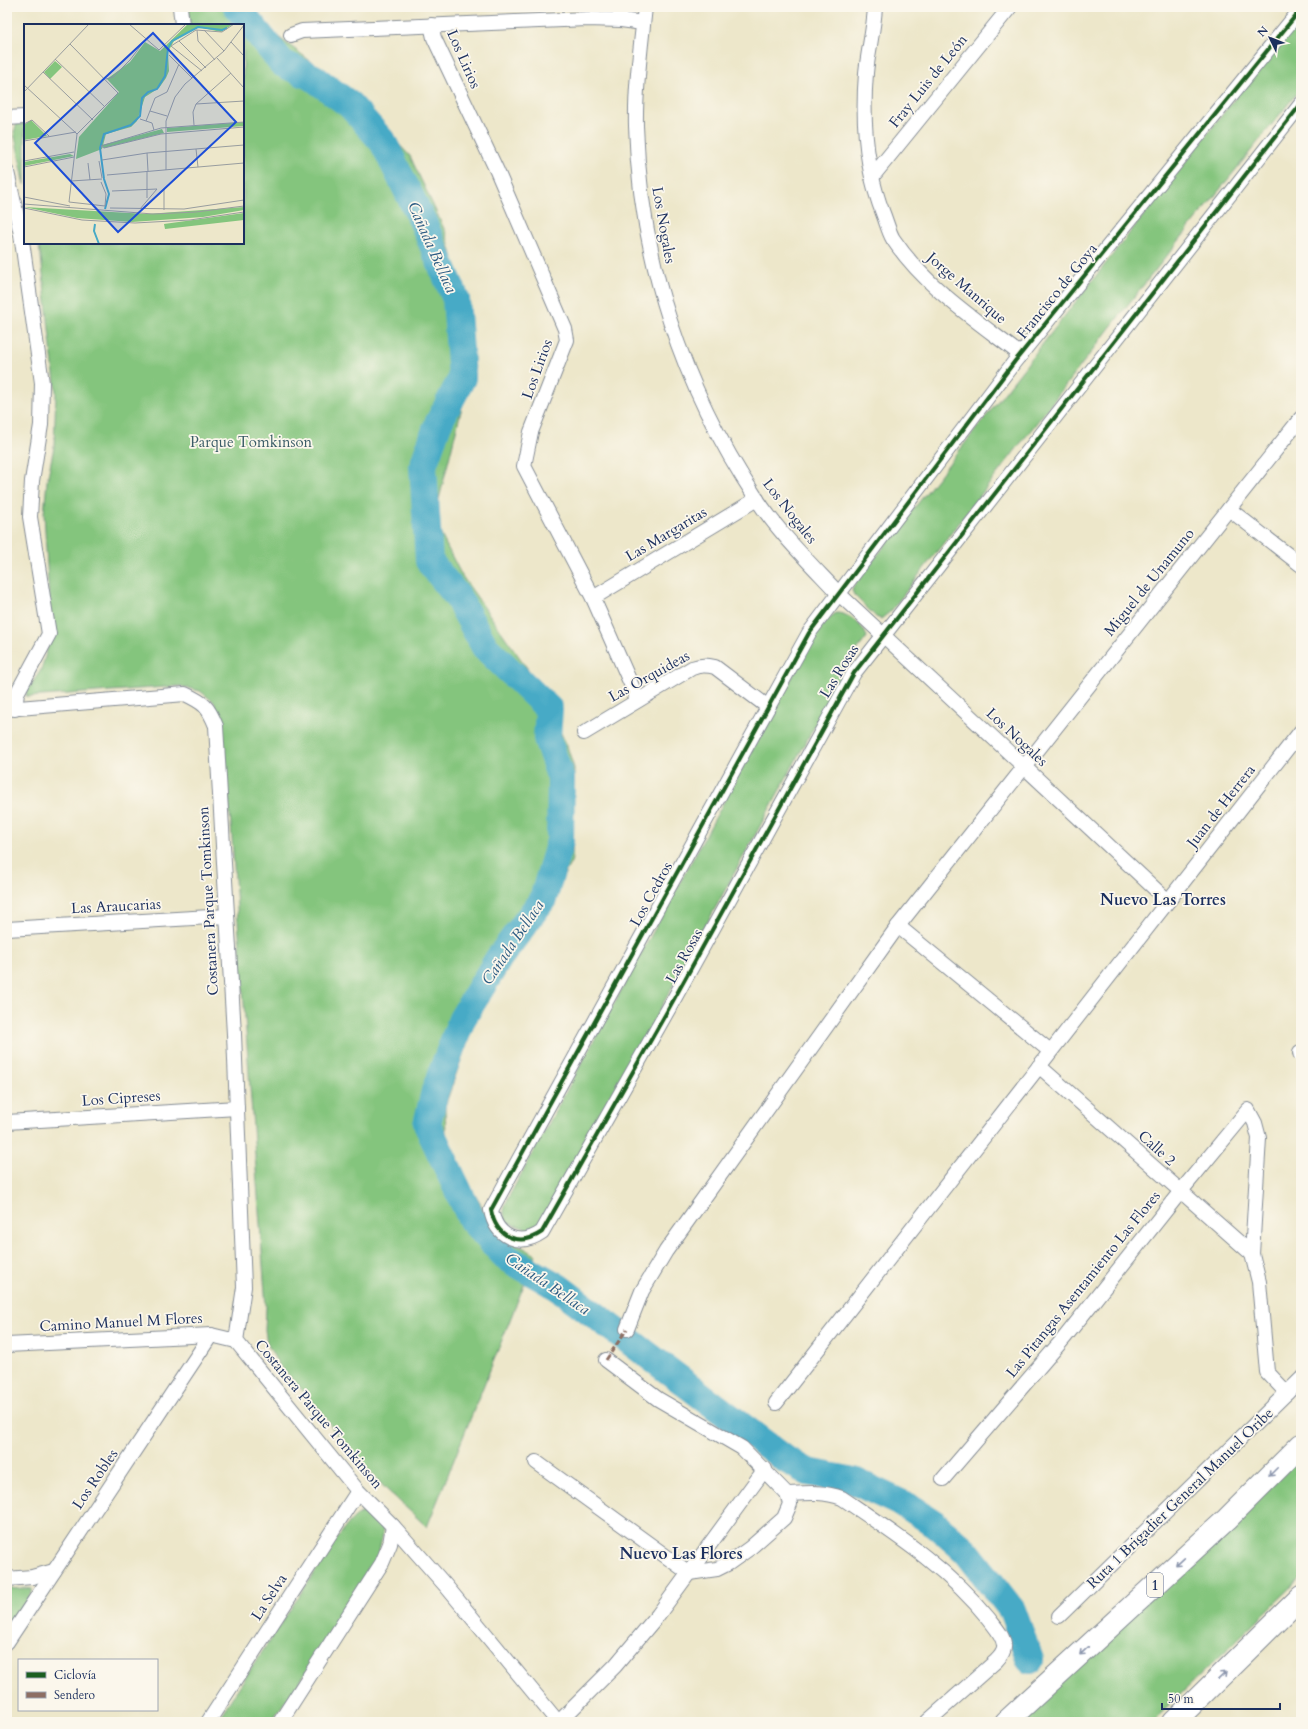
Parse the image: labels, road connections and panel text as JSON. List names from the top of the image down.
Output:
{
  "streets": {
    "highway": ["1"],
    "street": [
      "Los Lirios",
      "Fray Luis de León",
      "Los Nogales",
      "Jorge Manrique",
      "Francisco de Goya",
      "Las Margaritas",
      "Miguel de Unamuno",
      "Las Rosas",
      "Las Orquideas",
      "Juan de Herrera",
      "Los Cedros",
      "Costanera Parque Tomkinson",
      "Las Araucarias",
      "Los Cipreses",
      "Calle 2",
      "Las Pitangas Asentamiento Las Flores",
      "Camino Manuel M Flores",
      "Los Robles",
      "Ruta 1 Brigadier General Manuel Oribe",
      "La Selva"
    ]
  },
  "crossings": [
    ["Los Lirios", "Las Margaritas"],
    ["Los Lirios", "Las Orquideas"],
    ["Fray Luis de León", "Jorge Manrique"],
    ["Los Nogales", "Francisco de Goya"],
    ["Los Nogales", "Las Margaritas"],
    ["Los Nogales", "Miguel de Unamuno"],
    ["Los Nogales", "Las Rosas"],
    ["Los Nogales", "Juan de Herrera"],
    ["Los Nogales", "Los Cedros"],
    ["Jorge Manrique", "Francisco de Goya"],
    ["Francisco de Goya", "Los Cedros"],
    ["Las Rosas", "Los Cedros"],
    ["Las Orquideas", "Los Cedros"],
    ["Juan de Herrera", "Calle 2"],
    ["Costanera Parque Tomkinson", "Las Araucarias"],
    ["Costanera Parque Tomkinson", "Los Cipreses"],
    ["Costanera Parque Tomkinson", "Camino Manuel M Flores"],
    ["Costanera Parque Tomkinson", "La Selva"],
    ["Calle 2", "Las Pitangas Asentamiento Las Flores"],
    ["Camino Manuel M Flores", "Los Robles"]
  ],
  "districts": ["Nuevo Las Torres", "Nuevo Las Flores"],
  "water": ["Cañada Bellaca"],
  "parks": ["Parque Tomkinson"],
  "legend": ["Ciclovía", "Sendero"],
  "scale_bar": "50 m",
  "north": "top left"
}
